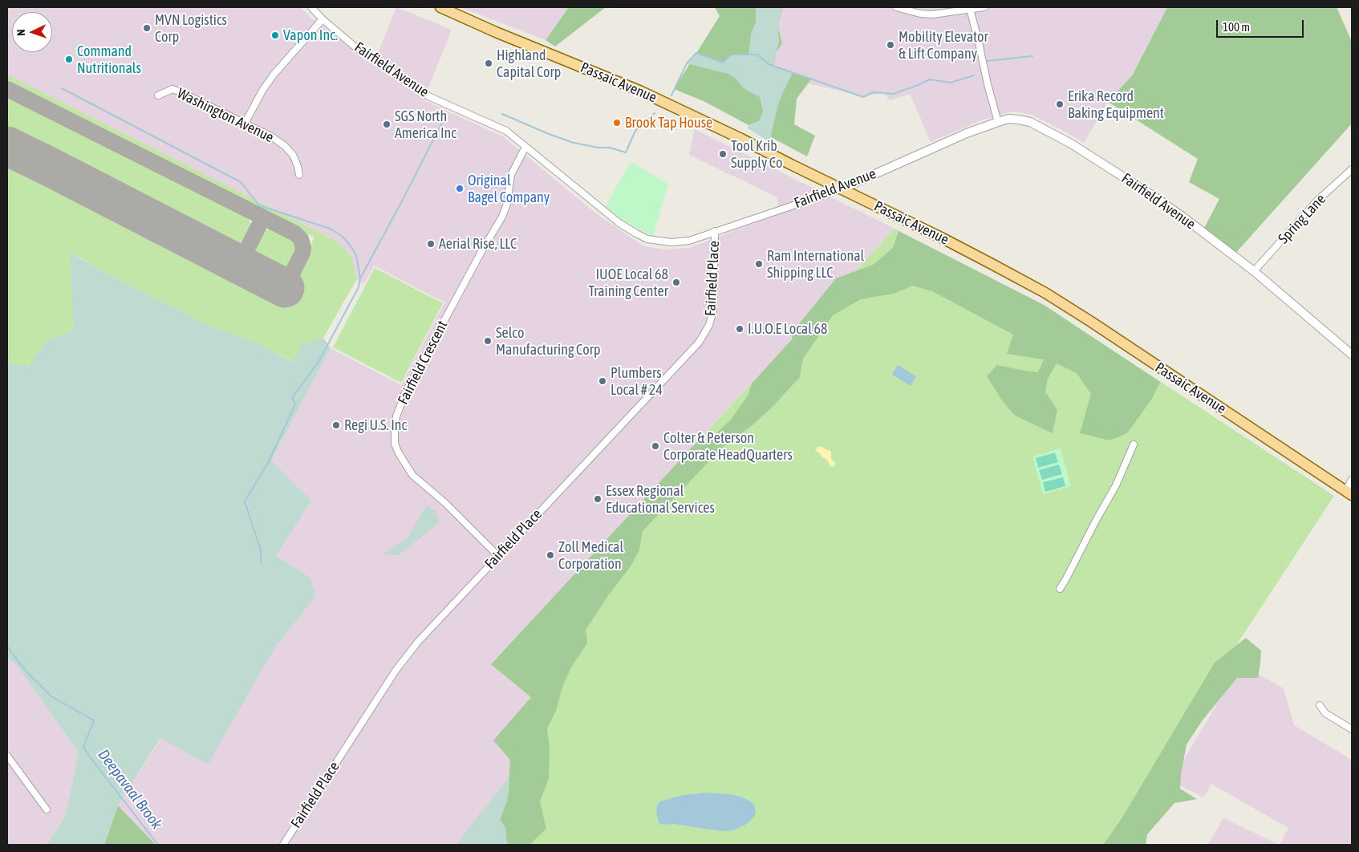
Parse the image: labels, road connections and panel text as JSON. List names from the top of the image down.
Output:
{
  "streets": {
    "main road": ["Passaic Avenue"],
    "street": [
      "Fairfield Avenue",
      "Washington Avenue",
      "Spring Lane",
      "Fairfield Place",
      "Fairfield Crescent"
    ]
  },
  "crossings": [
    ["Fairfield Avenue", "Passaic Avenue"],
    ["Fairfield Avenue", "Spring Lane"],
    ["Fairfield Avenue", "Fairfield Place"],
    ["Fairfield Avenue", "Fairfield Crescent"],
    ["Fairfield Place", "Fairfield Crescent"]
  ],
  "water": ["Deepavaal Brook"],
  "places": [
    "MVN Logistics Corp",
    "Vapon Inc.",
    "Mobility Elevator & Lift Company",
    "Command Nutritionals",
    "Highland Capital Corp",
    "Erika Record Baking Equipment",
    "Brook Tap House",
    "SGS North America Inc",
    "Tool Krib Supply Co",
    "Original Bagel Company",
    "Aerial Rise, LLC",
    "Ram International Shipping LLC",
    "IUOE Local 68 Training Center",
    "I.U.O.E Local 68",
    "Selco Manufacturing Corp",
    "Plumbers Local # 24",
    "Regi U.S. Inc",
    "Colter & Peterson Corporate HeadQuarters",
    "Essex Regional Educational Services",
    "Zoll Medical Corporation"
  ],
  "scale_bar": "100 m",
  "north": "left"
}
